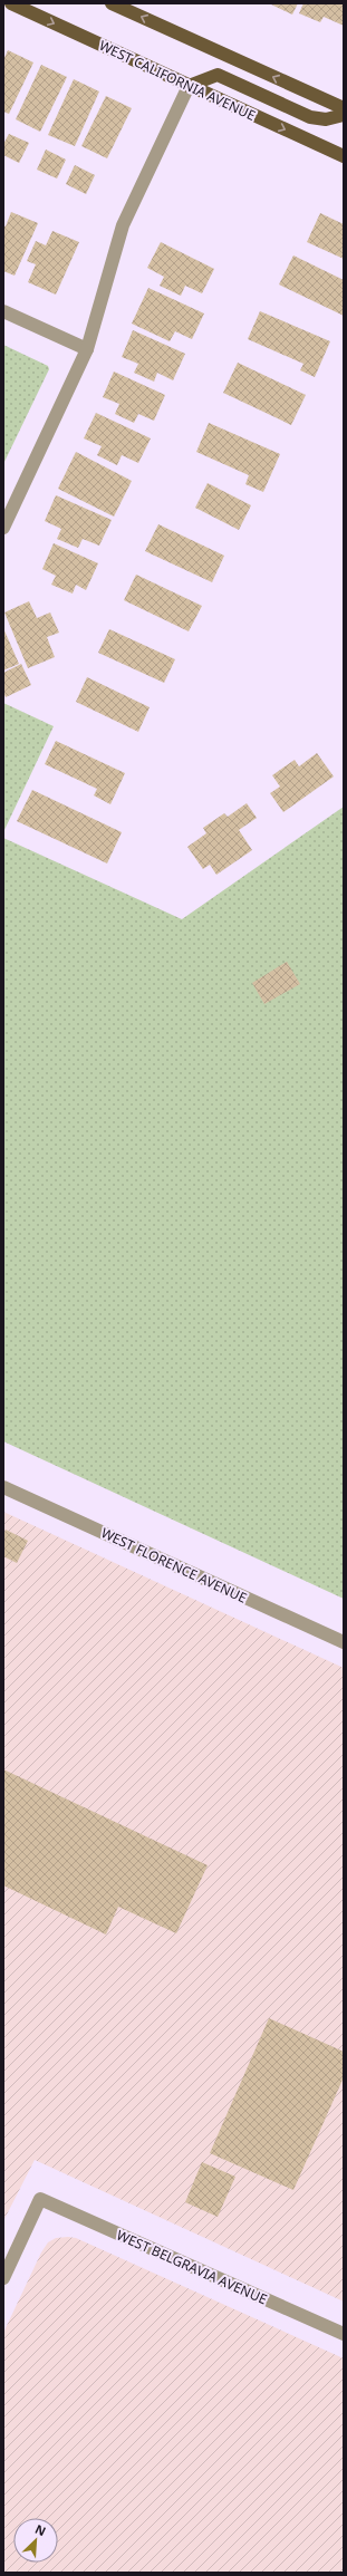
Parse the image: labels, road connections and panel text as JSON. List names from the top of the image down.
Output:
{
  "streets": {
    "main road": ["WEST CALIFORNIA AVENUE"],
    "street": ["WEST FLORENCE AVENUE", "WEST BELGRAVIA AVENUE"]
  },
  "north": "top right"
}
